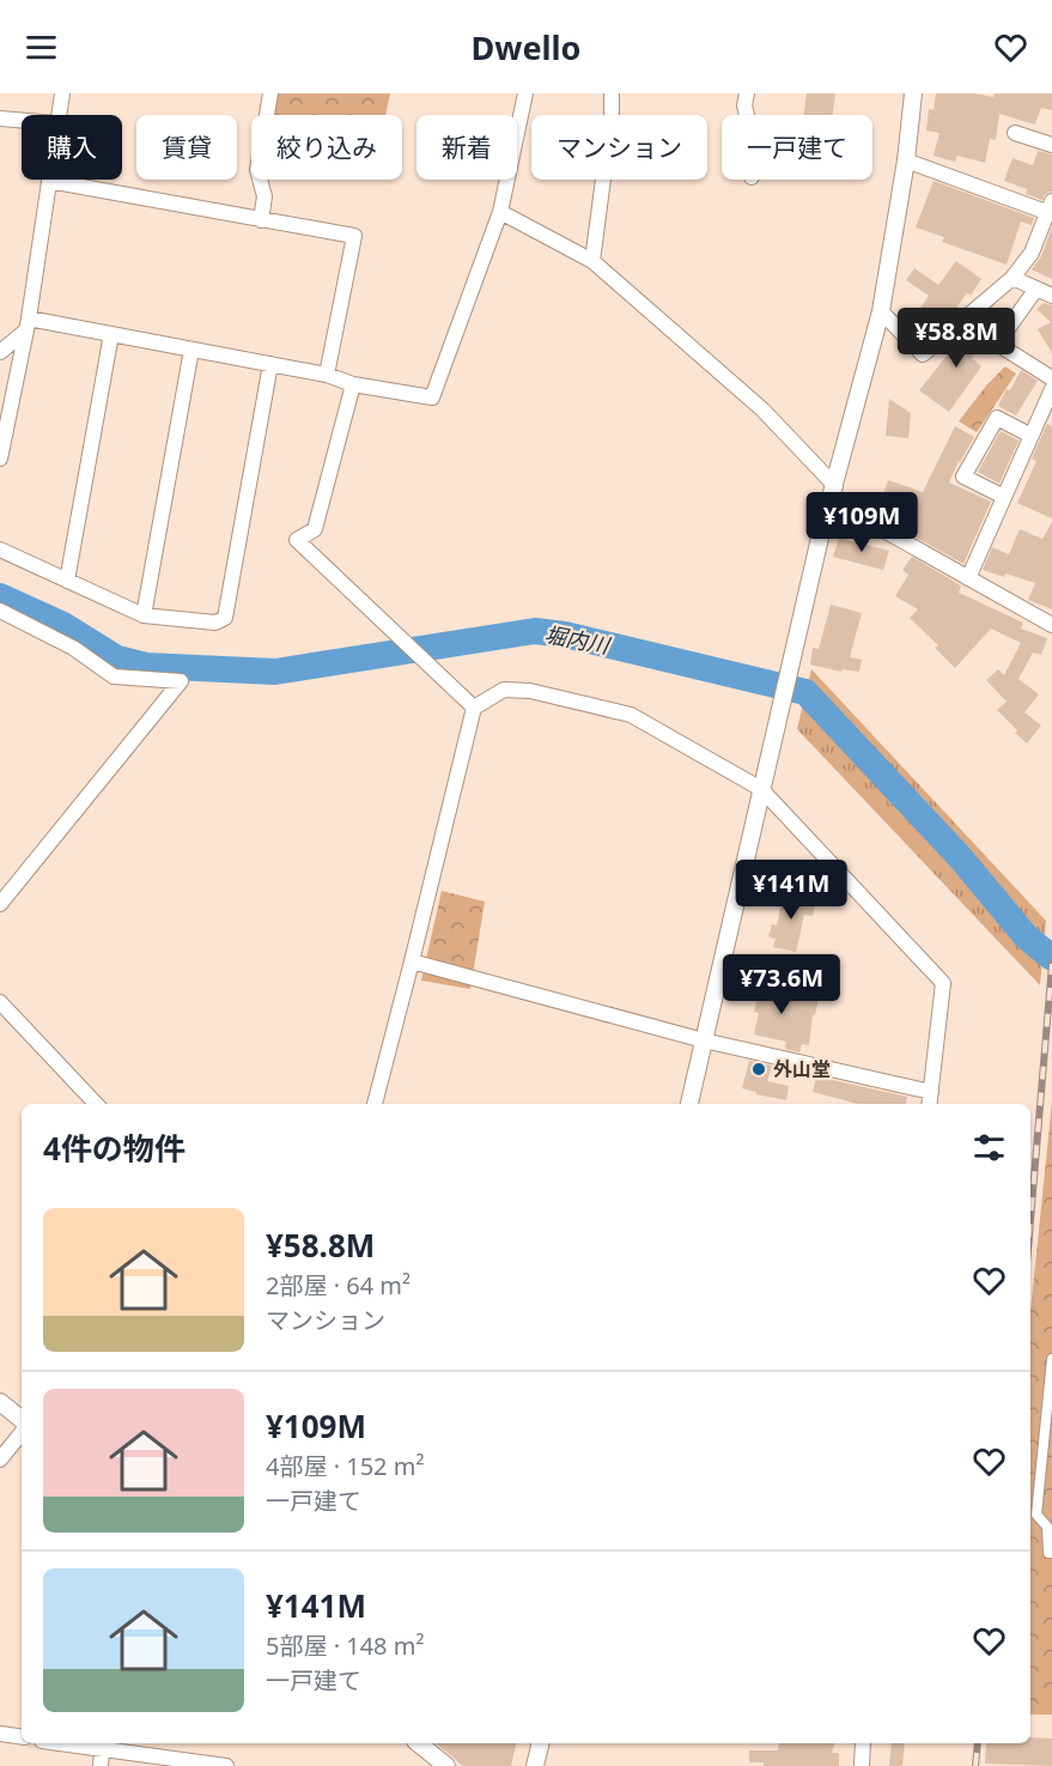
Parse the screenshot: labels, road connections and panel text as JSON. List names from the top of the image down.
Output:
{
  "water": ["堀内川"],
  "places": ["外山堂"],
  "page": {
    "header": "Dwello",
    "chip": [
      "購入",
      "賃貸",
      "絞り込み",
      "新着",
      "マンション",
      "一戸建て"
    ],
    "price": [
      "¥58.8M",
      "¥109M",
      "¥141M",
      "¥73.6M"
    ],
    "heading": "4件の物件",
    "list": [
      {
        "name": "¥58.8M",
        "note": "2部屋 · 64 m² · マンション"
      },
      {
        "name": "¥109M",
        "note": "4部屋 · 152 m² · 一戸建て"
      },
      {
        "name": "¥141M",
        "note": "5部屋 · 148 m² · 一戸建て"
      }
    ]
  }
}
